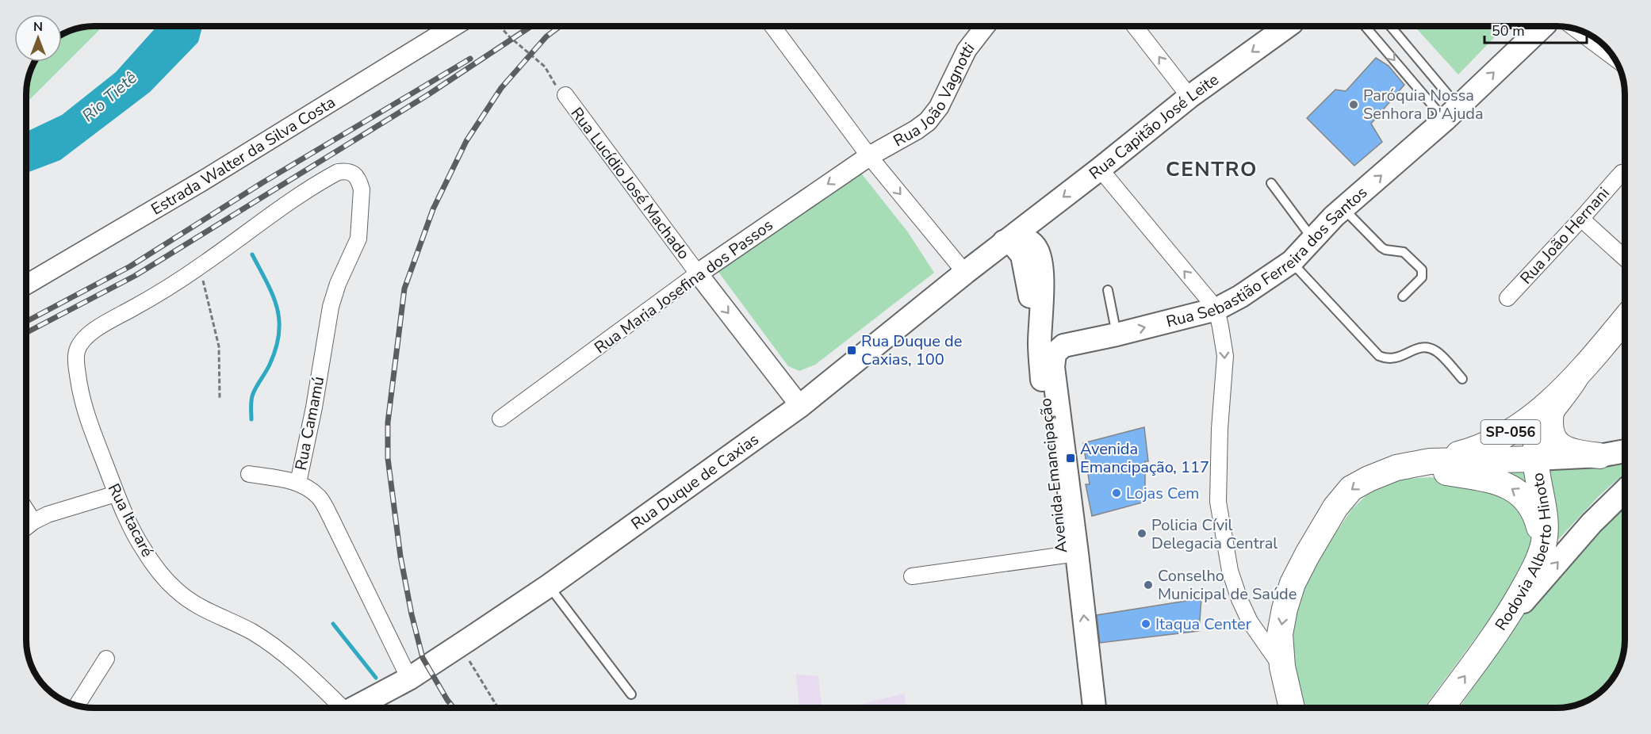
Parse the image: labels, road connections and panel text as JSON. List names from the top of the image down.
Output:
{
  "streets": {
    "main road": [
      "Rua Capitão José Leite",
      "Rua Sebastião Ferreira dos Santos",
      "SP-056",
      "Avenida Emancipação",
      "Rua Duque de Caxias",
      "Rodovia Alberto Hinoto"
    ],
    "street": [
      "Rua João Vagnotti",
      "Estrada Walter da Silva Costa",
      "Rua Lucídio José Machado",
      "Rua João Hernani",
      "Rua Maria Josefina dos Passos",
      "Rua Camamú",
      "Rua Itacaré"
    ]
  },
  "crossings": [
    ["Rua João Vagnotti", "Rua Maria Josefina dos Passos"],
    ["Rua Capitão José Leite", "Rua Duque de Caxias"],
    ["Rua Lucídio José Machado", "Rua Maria Josefina dos Passos"],
    ["Rua Lucídio José Machado", "Rua Duque de Caxias"],
    ["Rua Sebastião Ferreira dos Santos", "Avenida Emancipação"],
    ["Rua Camamú", "Rua Duque de Caxias"],
    ["Rua Camamú", "Rua Itacaré"],
    ["SP-056", "Rodovia Alberto Hinoto"]
  ],
  "one_way": [
    "Rua Capitão José Leite",
    "Rua Lucídio José Machado",
    "Rua Sebastião Ferreira dos Santos",
    "Rua Maria Josefina dos Passos"
  ],
  "districts": ["CENTRO"],
  "water": ["Rio Tietê"],
  "places": {
    "other": [
      "Paróquia Nossa Senhora D'Ajuda",
      "Lojas Cem",
      "Policia Cívil Delegacia Central",
      "Conselho Municipal de Saúde",
      "Itaqua Center"
    ],
    "transit": ["Rua Duque de Caxias, 100", "Avenida Emancipação, 117"]
  },
  "scale_bar": "50 m",
  "north": "top"
}
